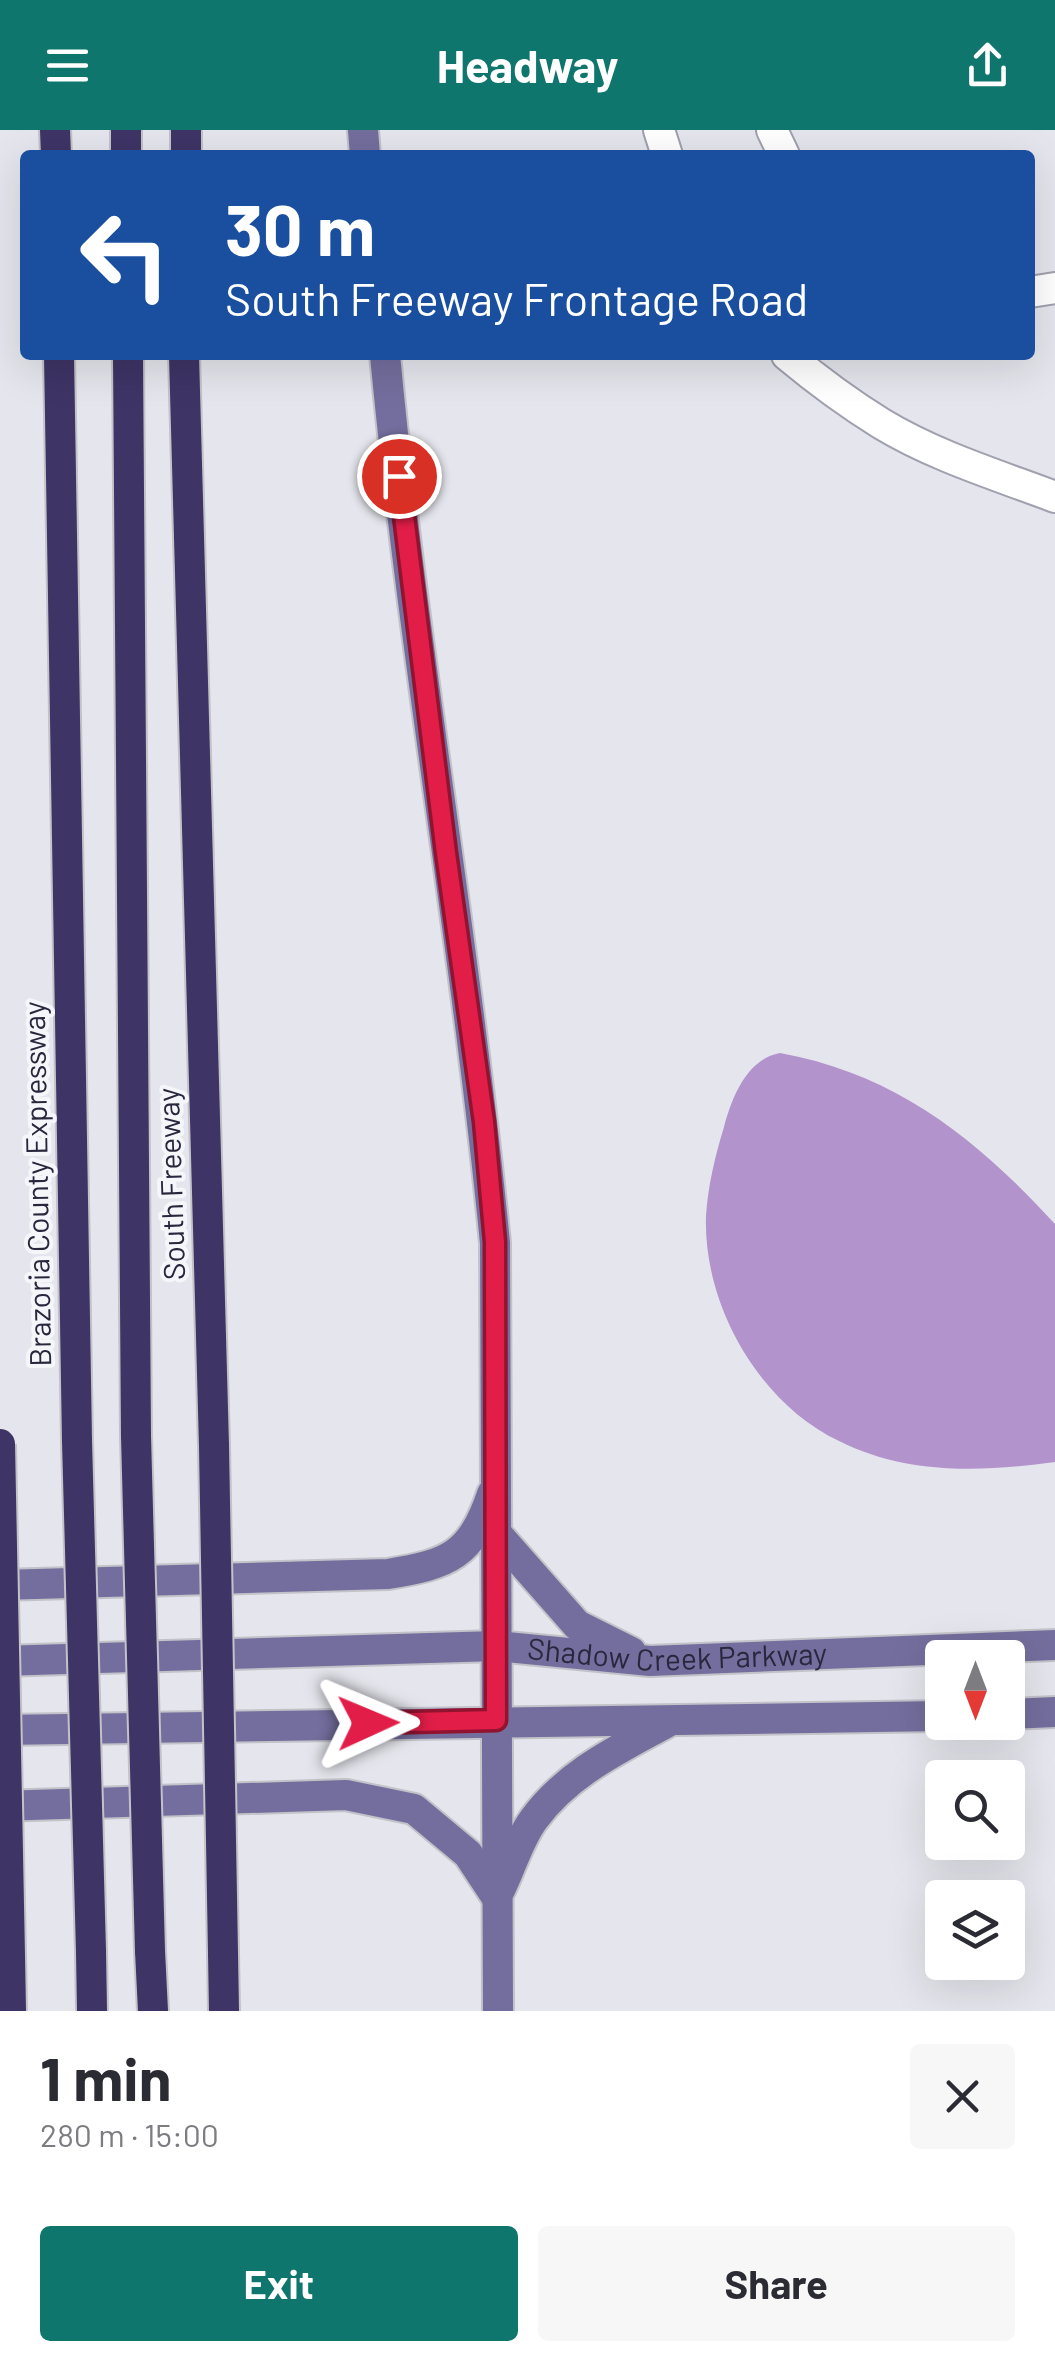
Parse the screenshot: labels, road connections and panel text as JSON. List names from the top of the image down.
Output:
{
  "streets": {
    "highway": ["Brazoria County Expressway", "South Freeway"],
    "main road": ["Shadow Creek Parkway"]
  },
  "north": "bottom",
  "page": {
    "header": "Headway",
    "turn": ["30 m", "South Freeway Frontage Road"],
    "heading": ["1 min", "280 m · 15:00"],
    "buttons": ["Exit", "Share"]
  }
}
